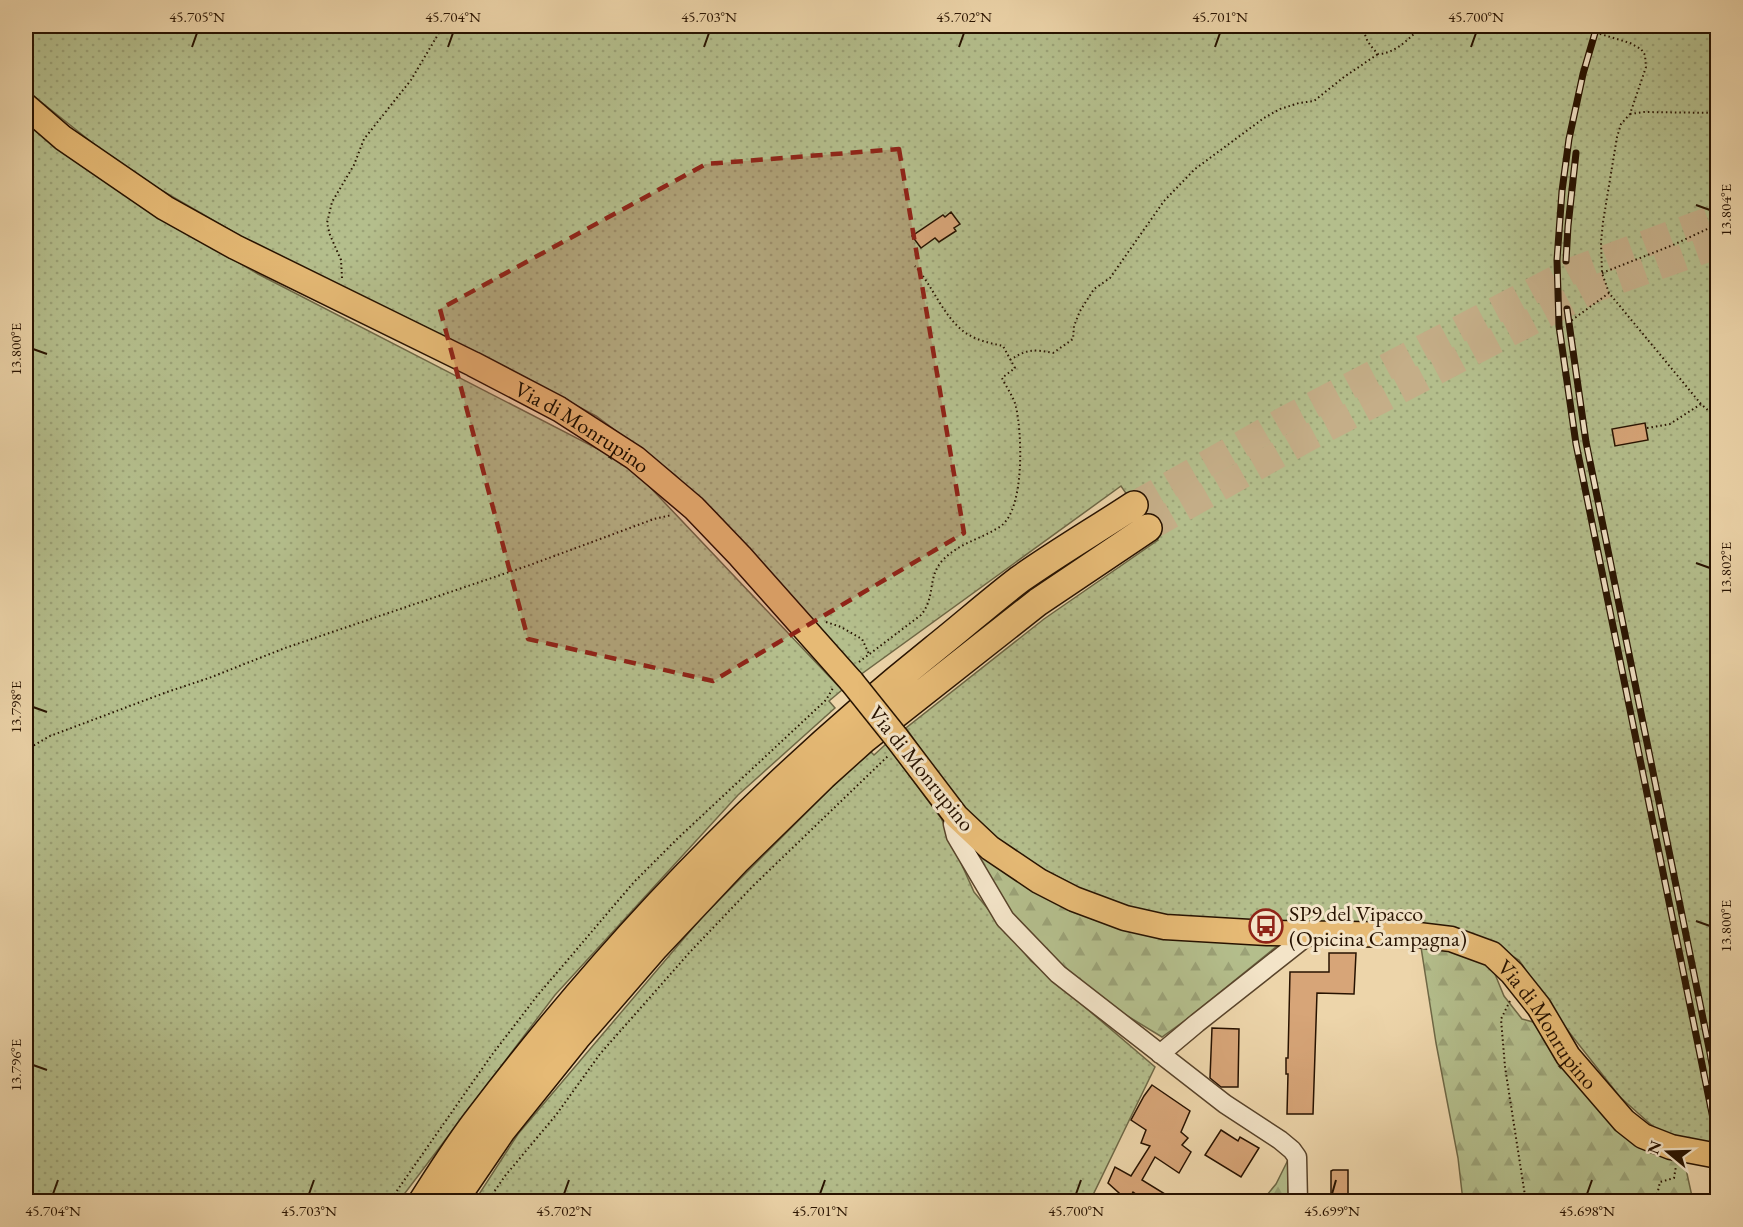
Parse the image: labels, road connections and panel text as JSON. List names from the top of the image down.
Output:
{
  "streets": {
    "main road": ["Via di Monrupino"]
  },
  "places": {
    "bus stop": ["SP9 del Vipacco (Opicina Campagna)"]
  },
  "north": "left",
  "coordinates": [
    "45.705°N",
    "45.704°N",
    "45.703°N",
    "45.702°N",
    "45.701°N",
    "45.700°N",
    "13.804°E",
    "13.800°E",
    "13.802°E",
    "13.798°E",
    "13.796°E",
    "45.699°N",
    "45.698°N"
  ]
}
